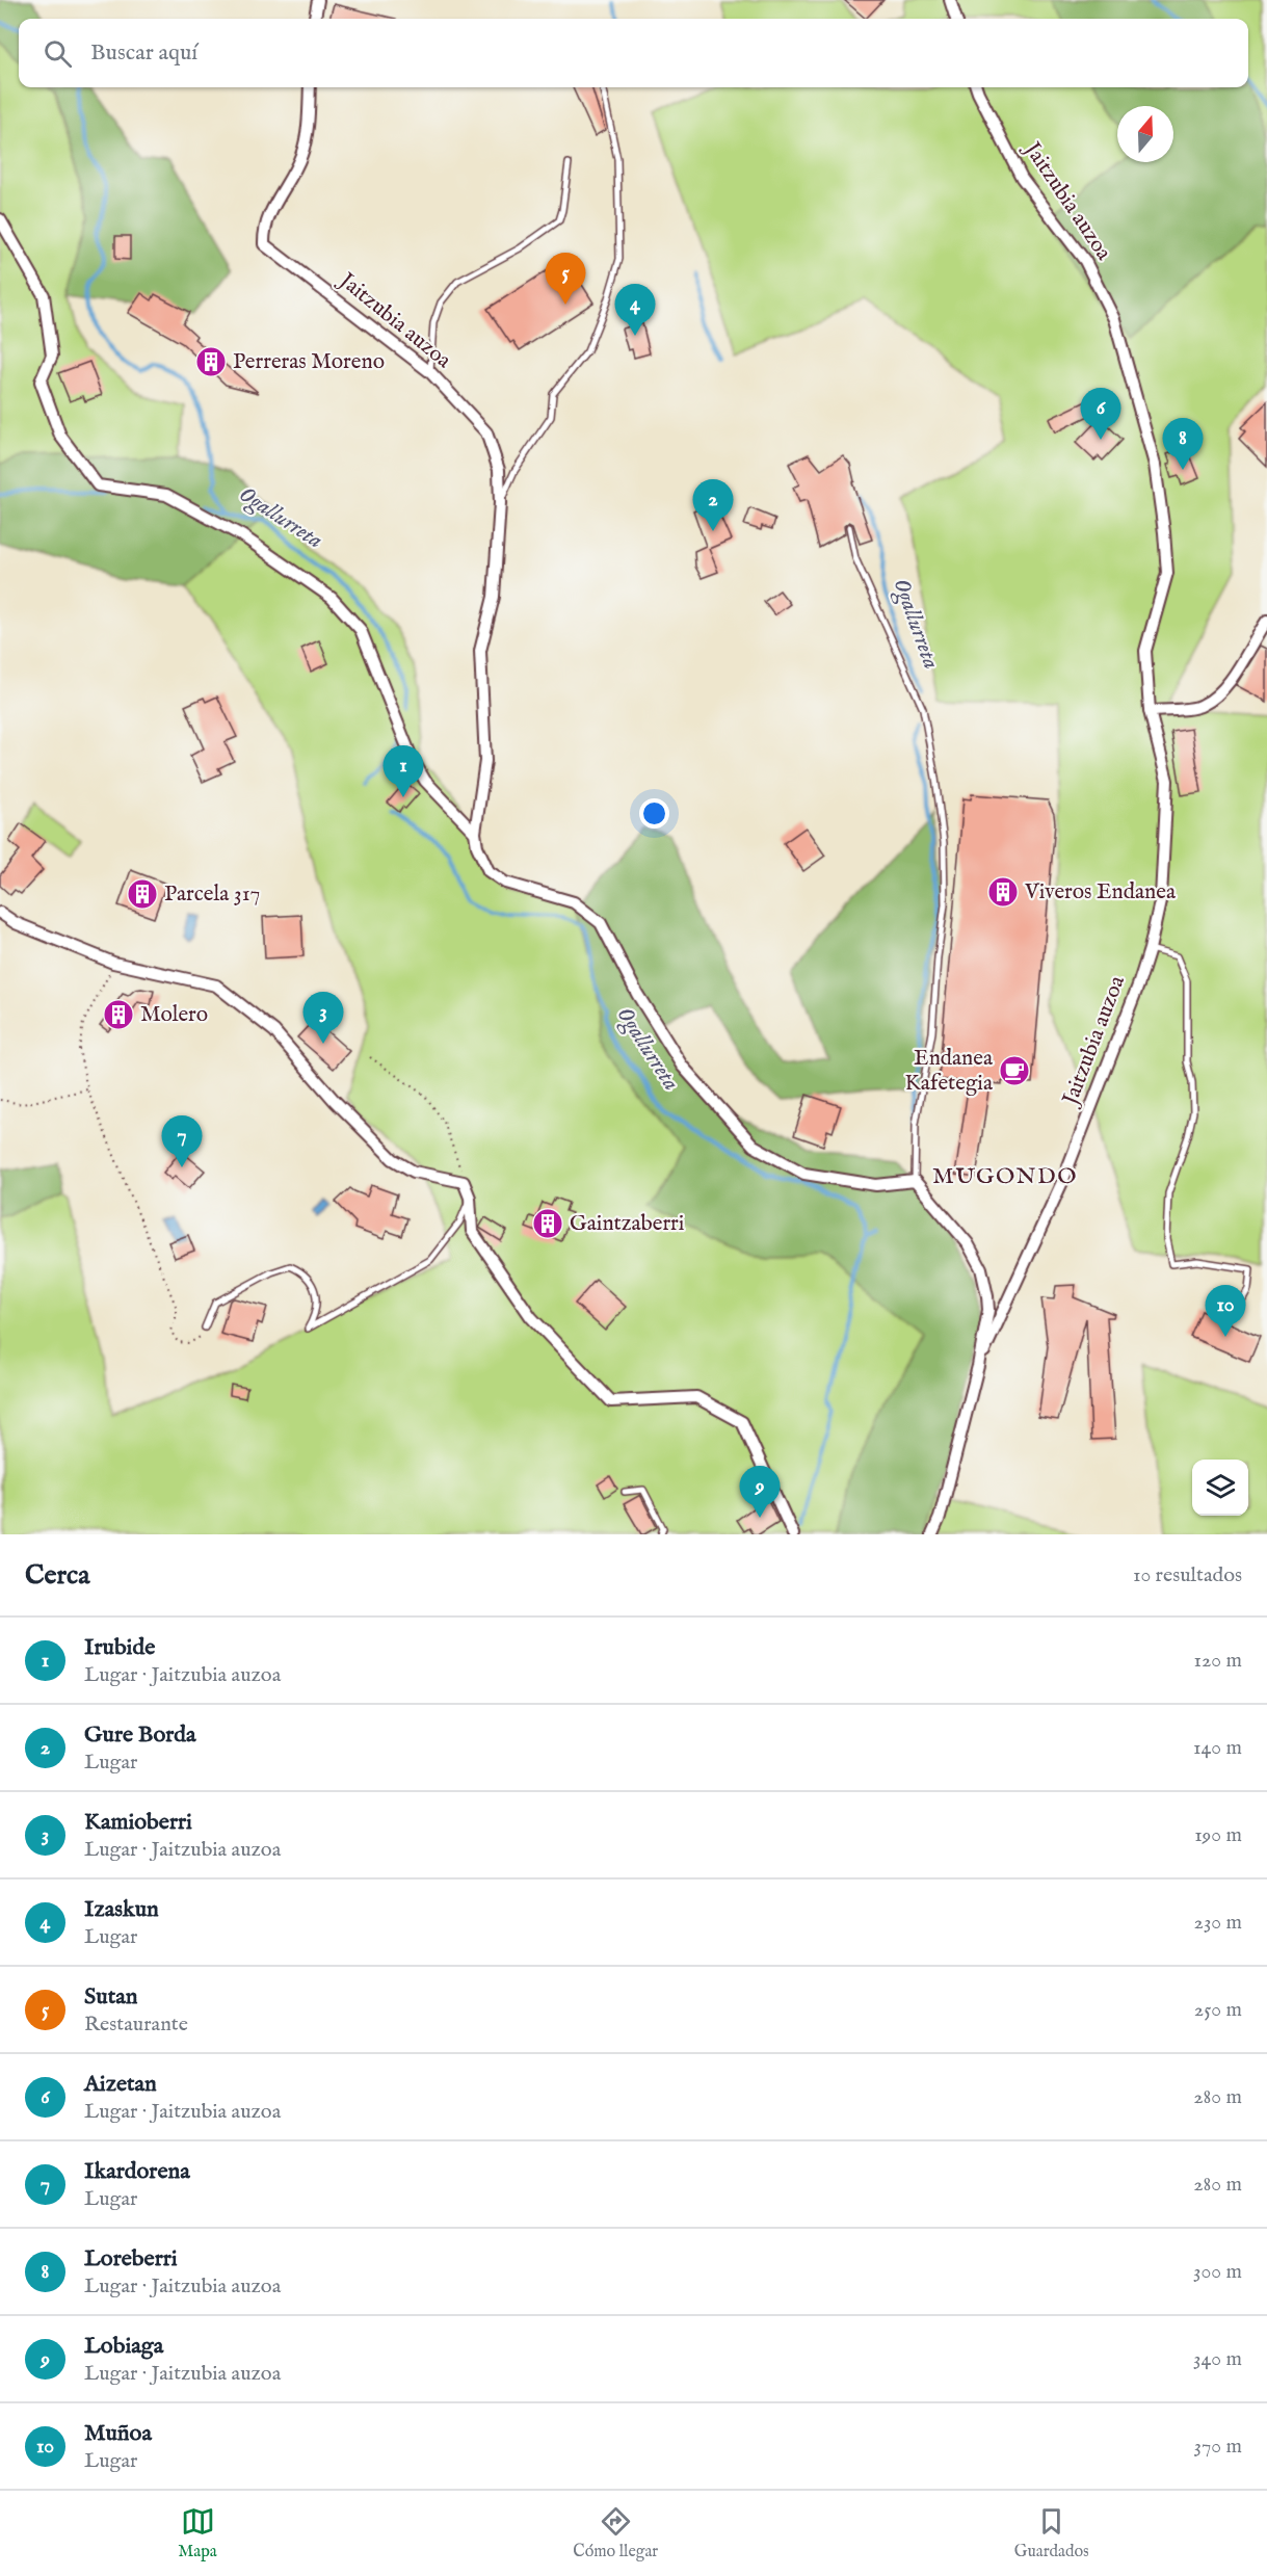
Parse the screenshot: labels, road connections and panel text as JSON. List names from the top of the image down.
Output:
{
  "streets": {
    "street": ["Jaitzubia auzoa"]
  },
  "districts": ["MUGONDO"],
  "water": ["Ogallurreta"],
  "places": {
    "building": [
      "Perreras Moreno",
      "Viveros Endanea",
      "Parcela 317",
      "Molero",
      "Gaintzaberri"
    ],
    "cafe": ["Endanea Kafetegia"]
  },
  "north": "top",
  "page": {
    "search": "Buscar aquí",
    "pins": [
      "5",
      "4",
      "6",
      "8",
      "2",
      "1",
      "3",
      "7",
      "10",
      "9"
    ],
    "heading": ["Cerca", "10 resultados"],
    "list": [
      {
        "mark": "1",
        "name": "Irubide",
        "note": "Lugar · Jaitzubia auzoa",
        "value": "120 m"
      },
      {
        "mark": "2",
        "name": "Gure Borda",
        "note": "Lugar",
        "value": "140 m"
      },
      {
        "mark": "3",
        "name": "Kamioberri",
        "note": "Lugar · Jaitzubia auzoa",
        "value": "190 m"
      },
      {
        "mark": "4",
        "name": "Izaskun",
        "note": "Lugar",
        "value": "230 m"
      },
      {
        "mark": "5",
        "name": "Sutan",
        "note": "Restaurante",
        "value": "250 m"
      },
      {
        "mark": "6",
        "name": "Aizetan",
        "note": "Lugar · Jaitzubia auzoa",
        "value": "280 m"
      },
      {
        "mark": "7",
        "name": "Ikardorena",
        "note": "Lugar",
        "value": "280 m"
      },
      {
        "mark": "8",
        "name": "Loreberri",
        "note": "Lugar · Jaitzubia auzoa",
        "value": "300 m"
      },
      {
        "mark": "9",
        "name": "Lobiaga",
        "note": "Lugar · Jaitzubia auzoa",
        "value": "340 m"
      },
      {
        "mark": "10",
        "name": "Muñoa",
        "note": "Lugar",
        "value": "370 m"
      }
    ],
    "nav": ["Mapa", "Cómo llegar", "Guardados"]
  }
}
